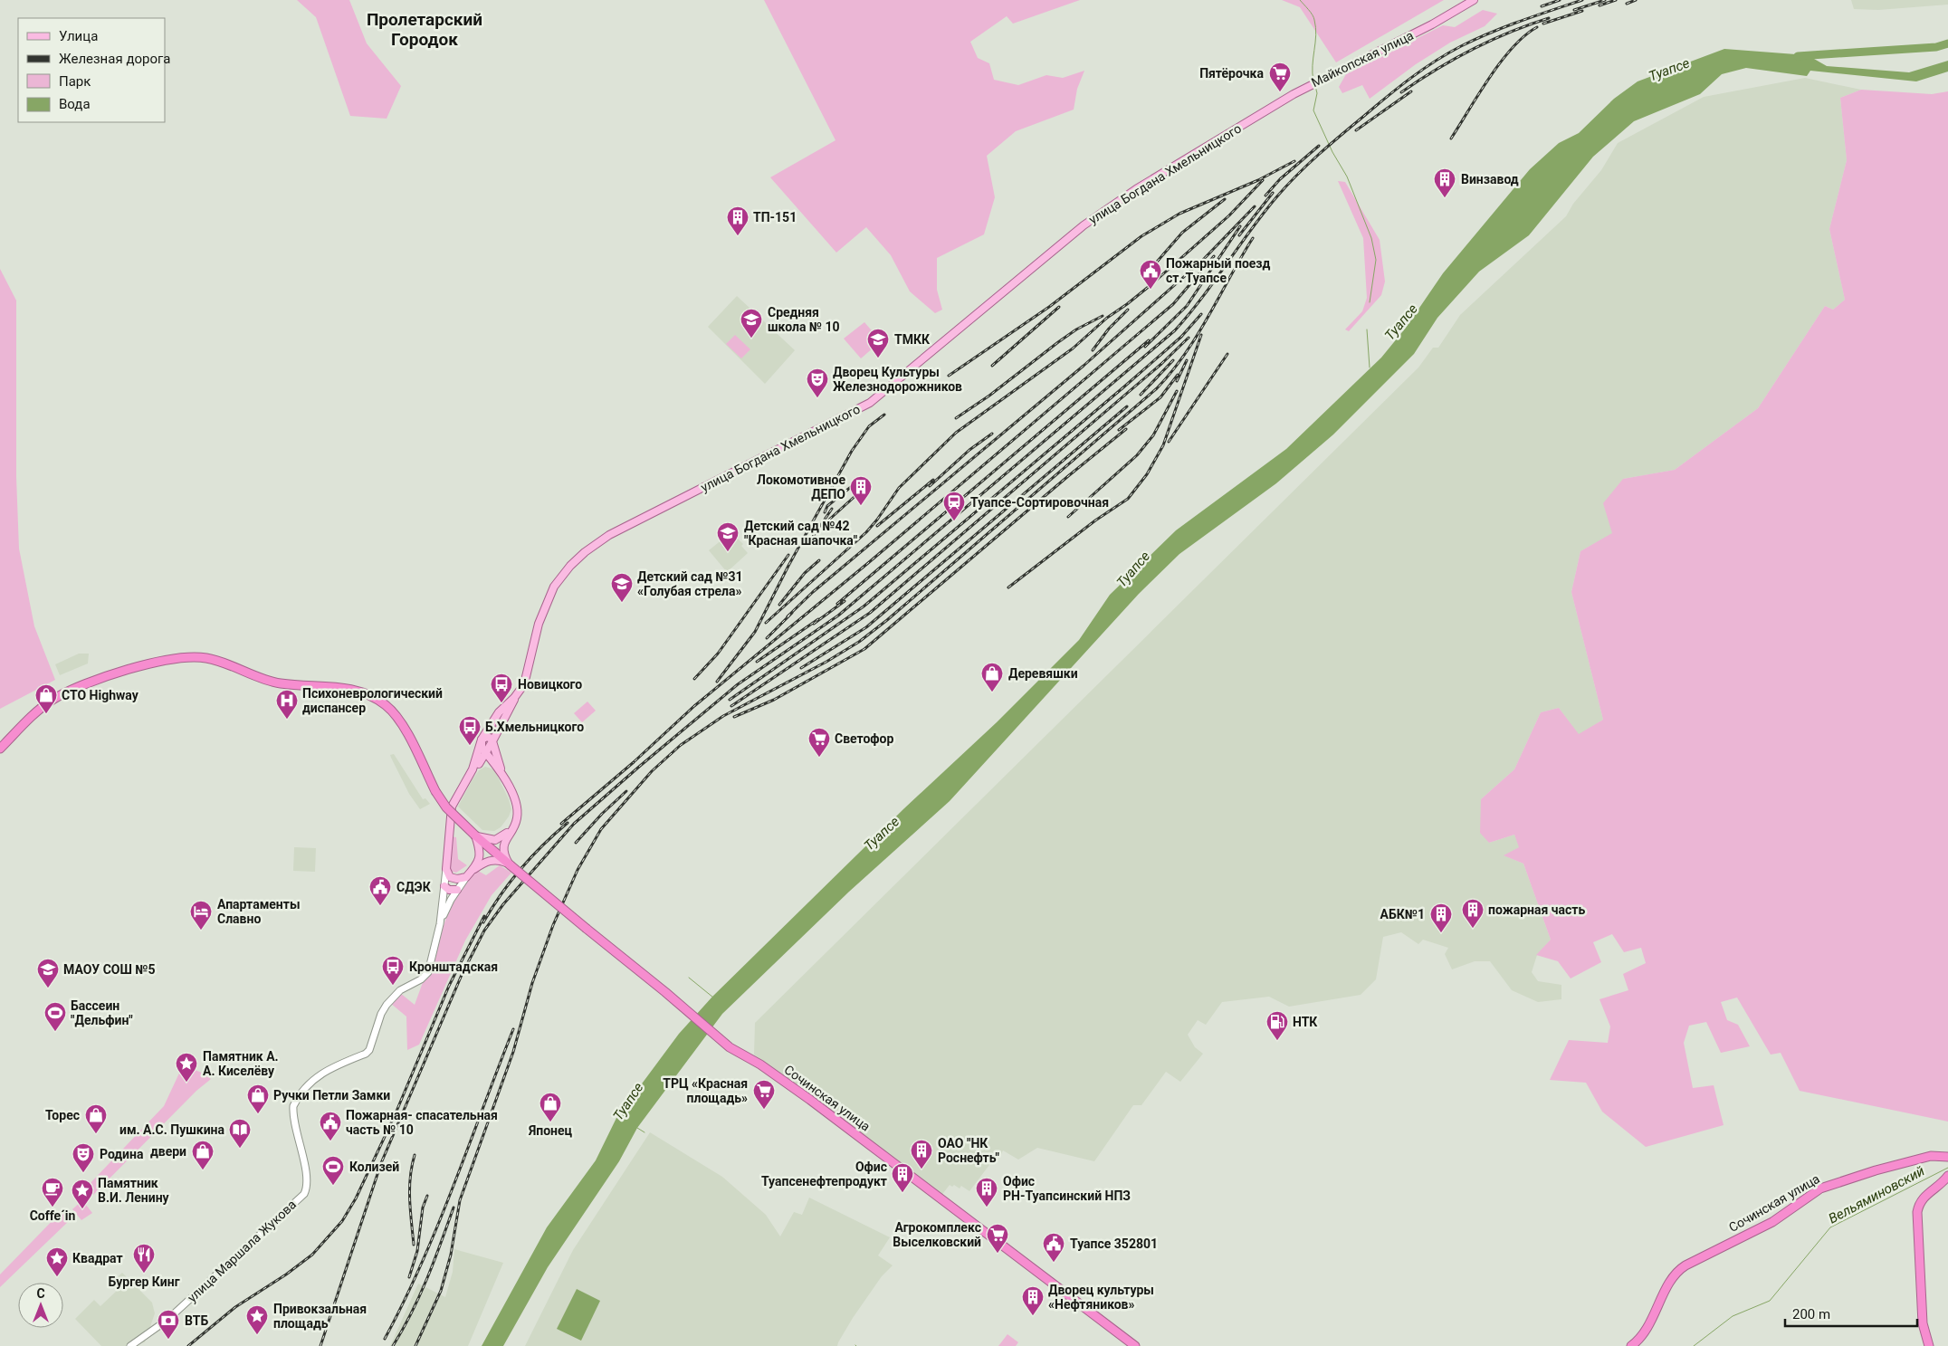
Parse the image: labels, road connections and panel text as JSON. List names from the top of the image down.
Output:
{
  "streets": {
    "highway": ["Сочинская улица"],
    "main road": ["Майкопская улица", "улица Богдана Хмельницкого", "улица Маршала Жукова"]
  },
  "crossings": [
    ["Майкопская улица", "улица Богдана Хмельницкого"]
  ],
  "districts": ["Пролетарский Городок"],
  "water": ["Туапсе", "Вельяминовский"],
  "places": {
    "supermarket": [
      "Пятёрочка",
      "Светофор",
      "ТРЦ «Красная площадь»",
      "Агрокомплекс Выселковский"
    ],
    "building": [
      "Винзавод",
      "ТП-151",
      "Локомотивное ДЕПО",
      "пожарная часть",
      "АБК№1",
      "ОАО \"НК Роснефть\"",
      "Офис Туапсенефтепродукт",
      "Офис РН-Туапсинский НПЗ",
      "Дворец культуры «Нефтяников»"
    ],
    "public building": [
      "Пожарный поезд ст. Туапсе",
      "СДЭК",
      "Пожарная- спасательная часть № 10",
      "Туапсе 352801"
    ],
    "school or university": [
      "Средняя школа № 10",
      "ТМКК",
      "Детский сад №42 \"Красная шапочка\"",
      "Детский сад №31 «Голубая стрела»",
      "МАОУ СОШ №5"
    ],
    "theatre": ["Дворец Культуры Железнодорожников", "Родина"],
    "station": ["Туапсе-Сортировочная"],
    "shop": [
      "Деревяшки",
      "СТО Highway",
      "Ручки Петли Замки",
      "Японец",
      "Торес",
      "двери"
    ],
    "bus stop": ["Новицкого", "Б.Хмельницкого", "Кронштадская"],
    "hospital": ["Психоневрологический диспансер"],
    "hotel": ["Апартаменты Славно"],
    "sports": ["Бассеин \"Дельфин\"", "Колизей"],
    "fuel station": ["НТК"],
    "place": [
      "Памятник А. А. Киселёву",
      "Памятник В.И. Ленину",
      "Квадрат",
      "Привокзальная площадь"
    ],
    "library": ["им. А.С. Пушкина"],
    "cafe": ["Coffe´in"],
    "restaurant": ["Бургер Кинг"],
    "bank": ["ВТБ"]
  },
  "legend": [
    "Улица",
    "Железная дорога",
    "Парк",
    "Вода"
  ],
  "scale_bar": "200 m",
  "north": "top"
}
